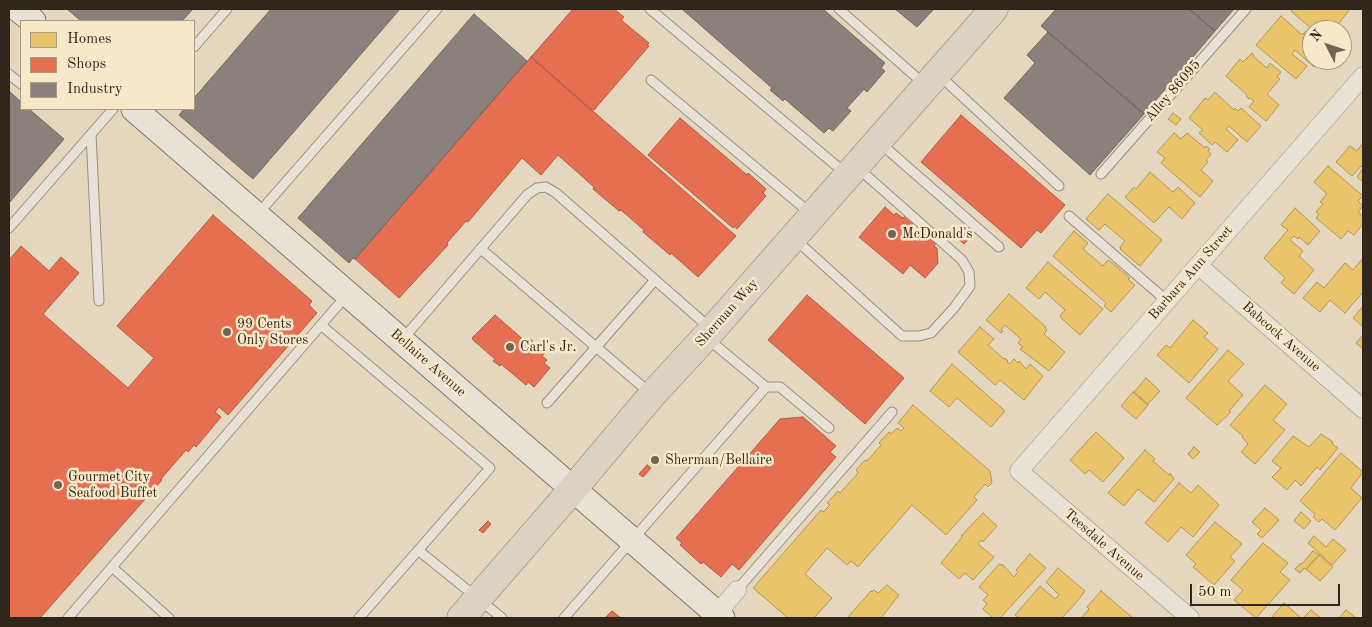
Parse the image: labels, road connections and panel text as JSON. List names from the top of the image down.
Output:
{
  "streets": {
    "main road": ["Sherman Way"],
    "street": [
      "Barbara Ann Street",
      "Babcock Avenue",
      "Bellaire Avenue",
      "Teesdale Avenue"
    ],
    "lane": ["Alley 86095"]
  },
  "crossings": [
    ["Barbara Ann Street", "Babcock Avenue"],
    ["Barbara Ann Street", "Teesdale Avenue"],
    ["Sherman Way", "Bellaire Avenue"]
  ],
  "places": [
    "McDonald's",
    "99 Cents Only Stores",
    "Carl's Jr.",
    "Sherman/Bellaire",
    "Gourmet City Seafood Buffet"
  ],
  "legend": ["Homes", "Shops", "Industry"],
  "scale_bar": "50 m",
  "north": "top left"
}
